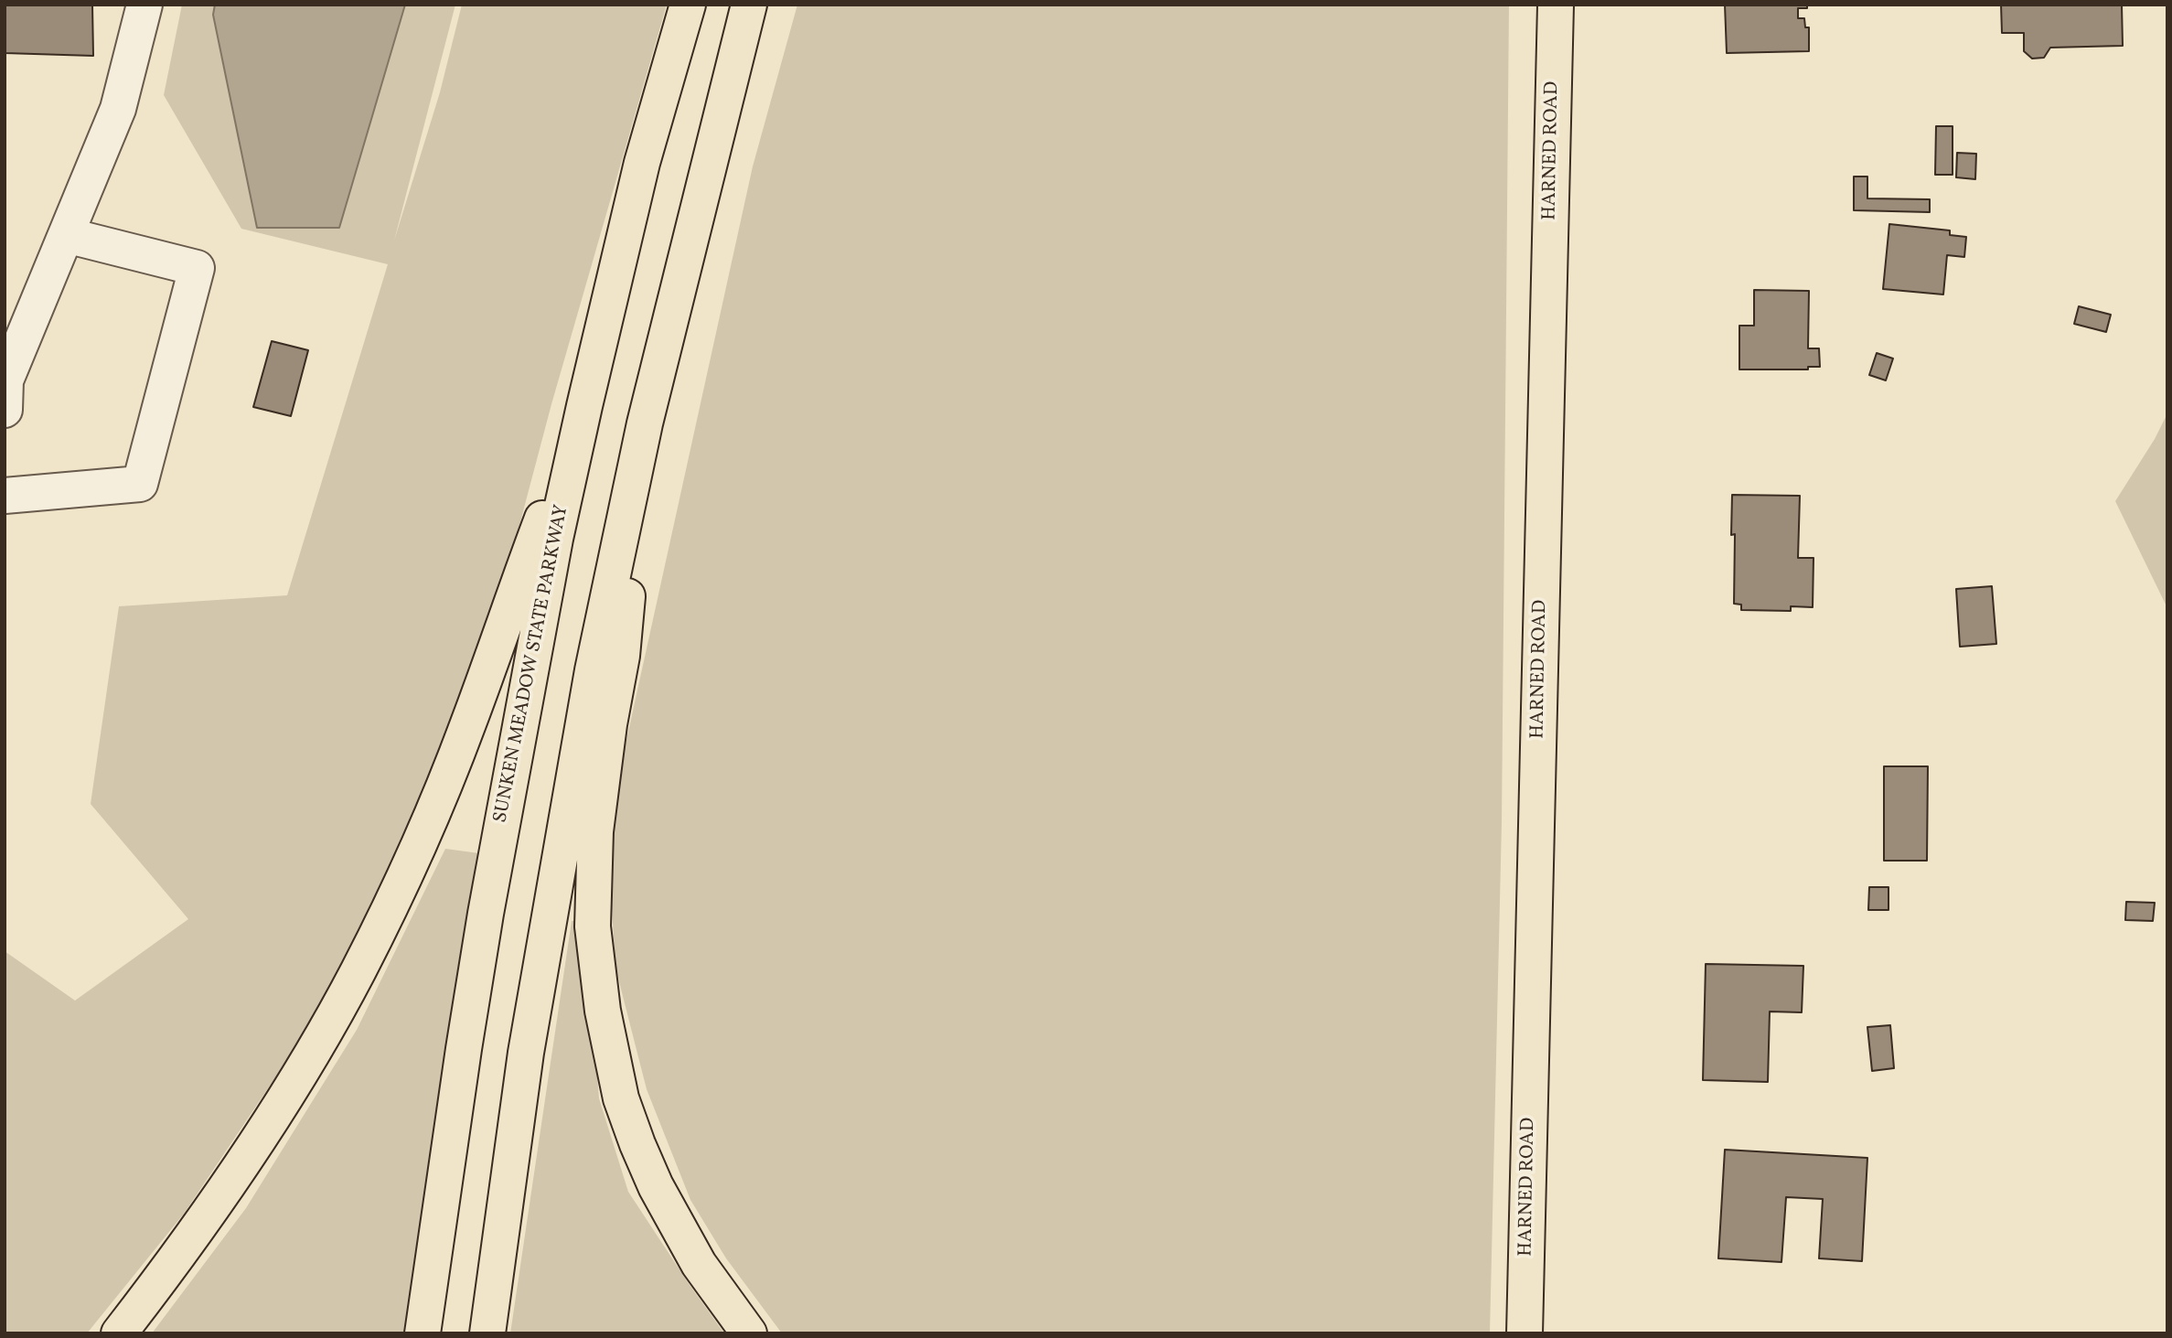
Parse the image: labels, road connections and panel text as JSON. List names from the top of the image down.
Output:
{
  "streets": {
    "main road": ["HARNED ROAD", "SUNKEN MEADOW STATE PARKWAY"]
  }
}
